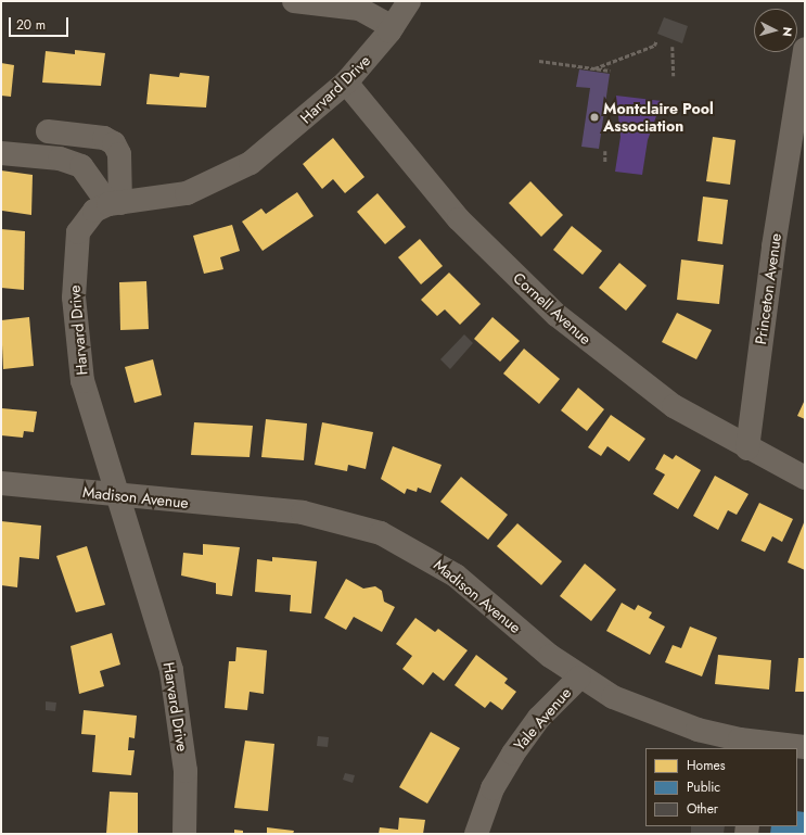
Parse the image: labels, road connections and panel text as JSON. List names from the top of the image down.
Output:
{
  "streets": {
    "street": [
      "Harvard Drive",
      "Princeton Avenue",
      "Cornell Avenue",
      "Madison Avenue",
      "Yale Avenue"
    ]
  },
  "crossings": [
    ["Harvard Drive", "Cornell Avenue"],
    ["Harvard Drive", "Madison Avenue"],
    ["Princeton Avenue", "Cornell Avenue"],
    ["Madison Avenue", "Yale Avenue"]
  ],
  "places": ["Montclaire Pool Association"],
  "legend": ["Homes", "Public", "Other"],
  "scale_bar": "20 m",
  "north": "right"
}
